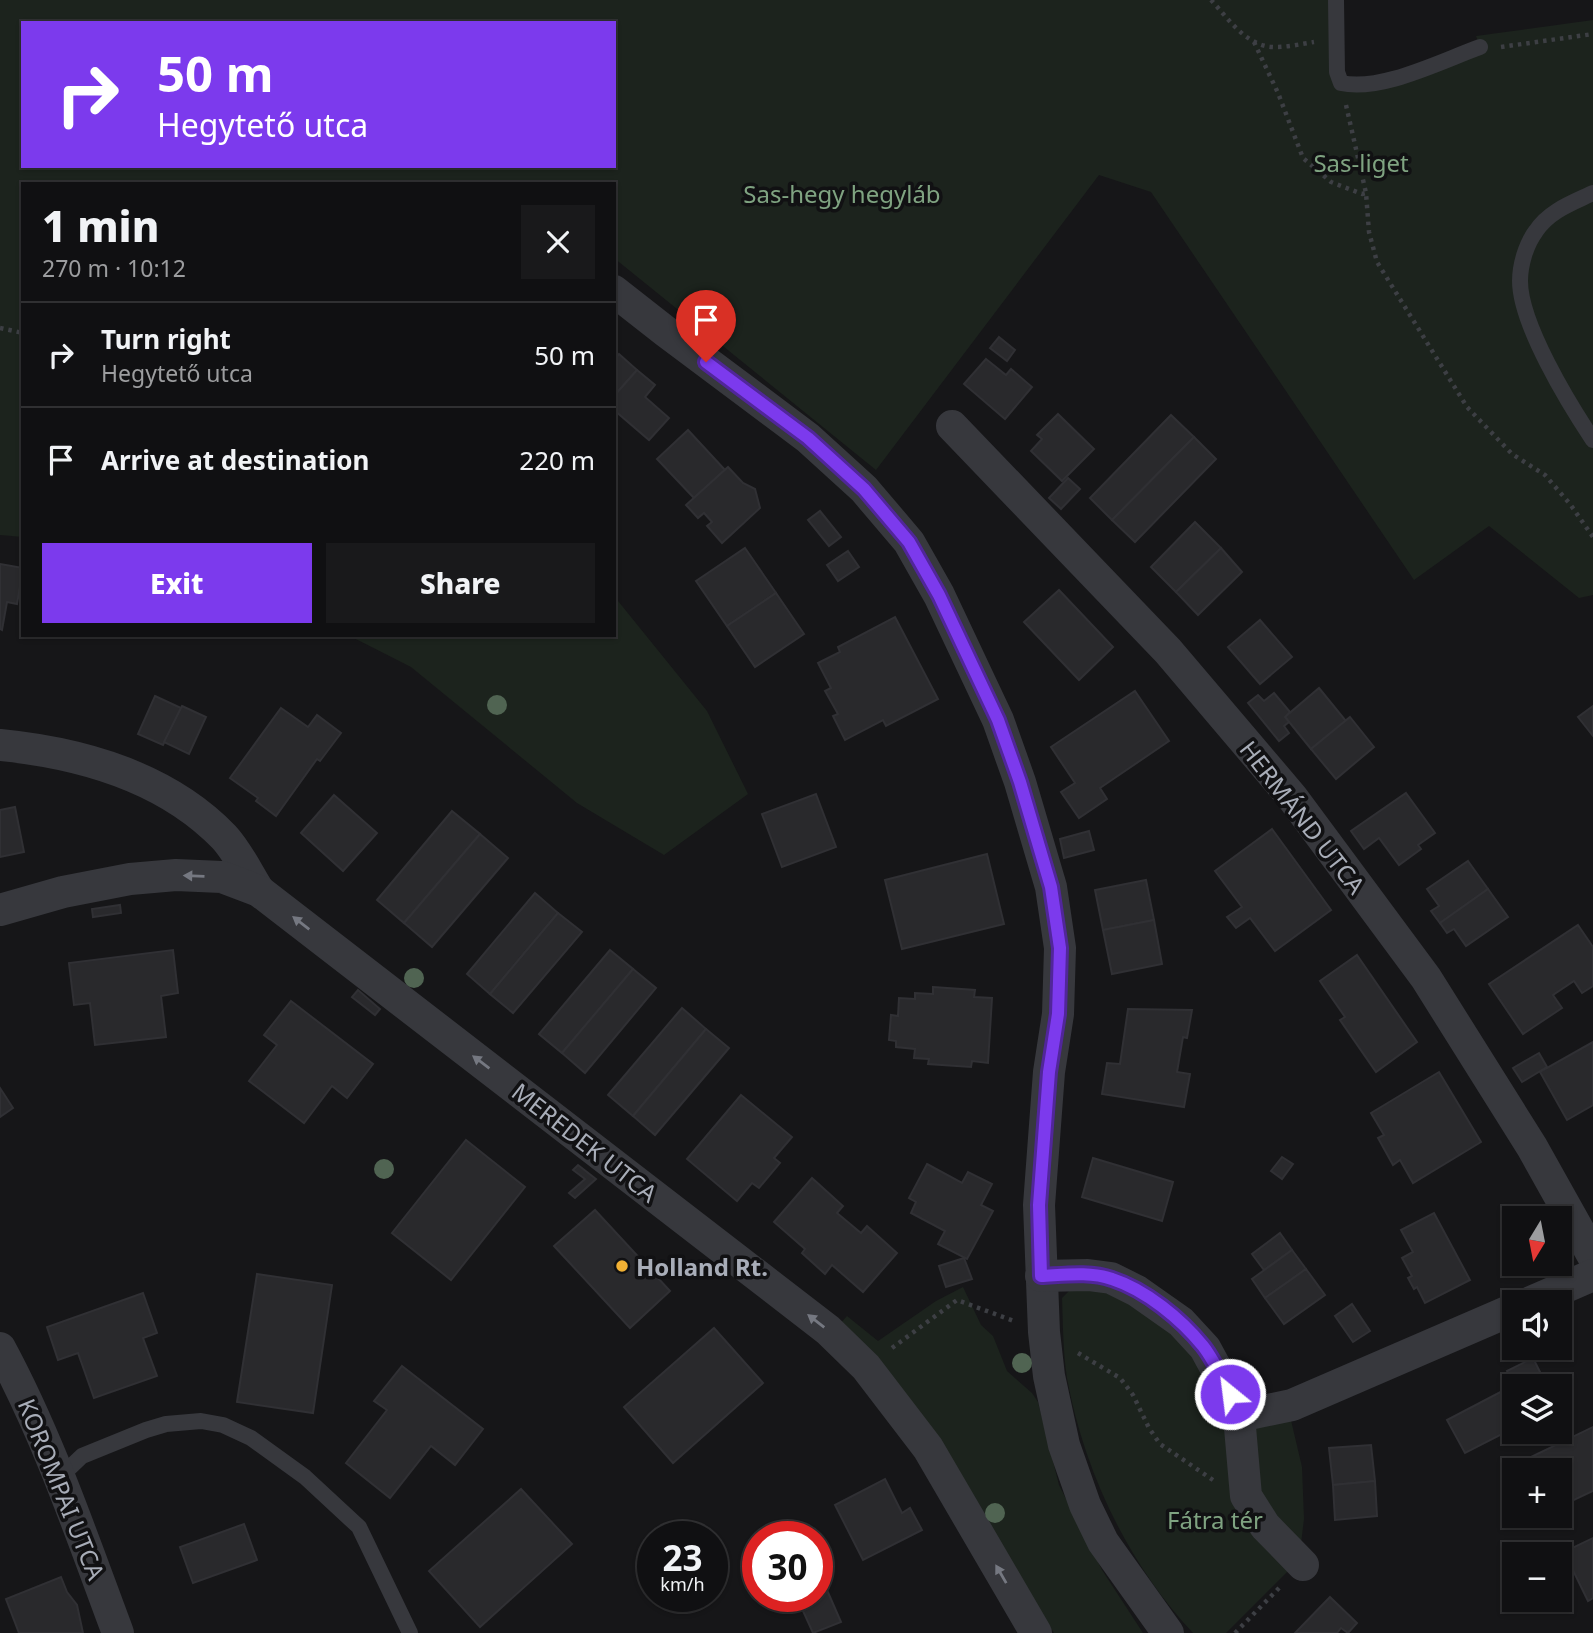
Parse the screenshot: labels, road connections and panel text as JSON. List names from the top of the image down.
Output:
{
  "streets": {
    "street": ["HERMÁND UTCA", "MEREDEK UTCA", "KOROMPAI UTCA"]
  },
  "parks": ["Sas-liget", "Sas-hegy hegyláb", "Fátra tér"],
  "places": ["Holland Rt."],
  "north": "bottom",
  "page": {
    "turn": ["50 m", "Hegytető utca"],
    "heading": ["1 min", "270 m · 10:12"],
    "list": [
      {
        "name": "Turn right",
        "note": "Hegytető utca",
        "value": "50 m"
      },
      {
        "name": "Arrive at destination",
        "value": "220 m"
      }
    ],
    "buttons": ["Exit", "Share"],
    "map_buttons": ["+", "−"],
    "speed": "23 km/h",
    "limit": "30"
  }
}
